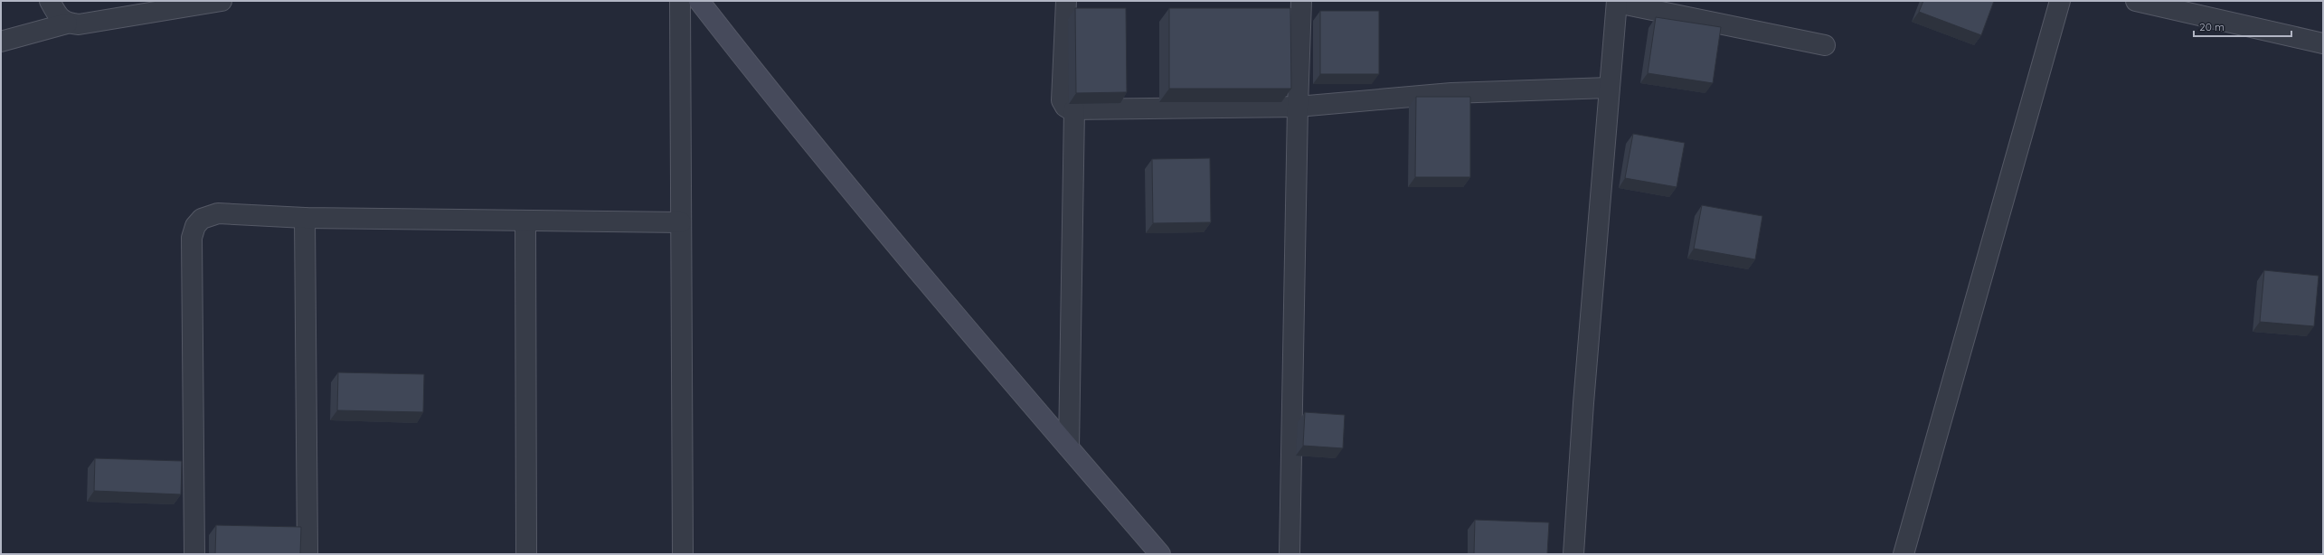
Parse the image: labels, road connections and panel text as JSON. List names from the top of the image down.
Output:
{
  "scale_bar": "20 m"
}
